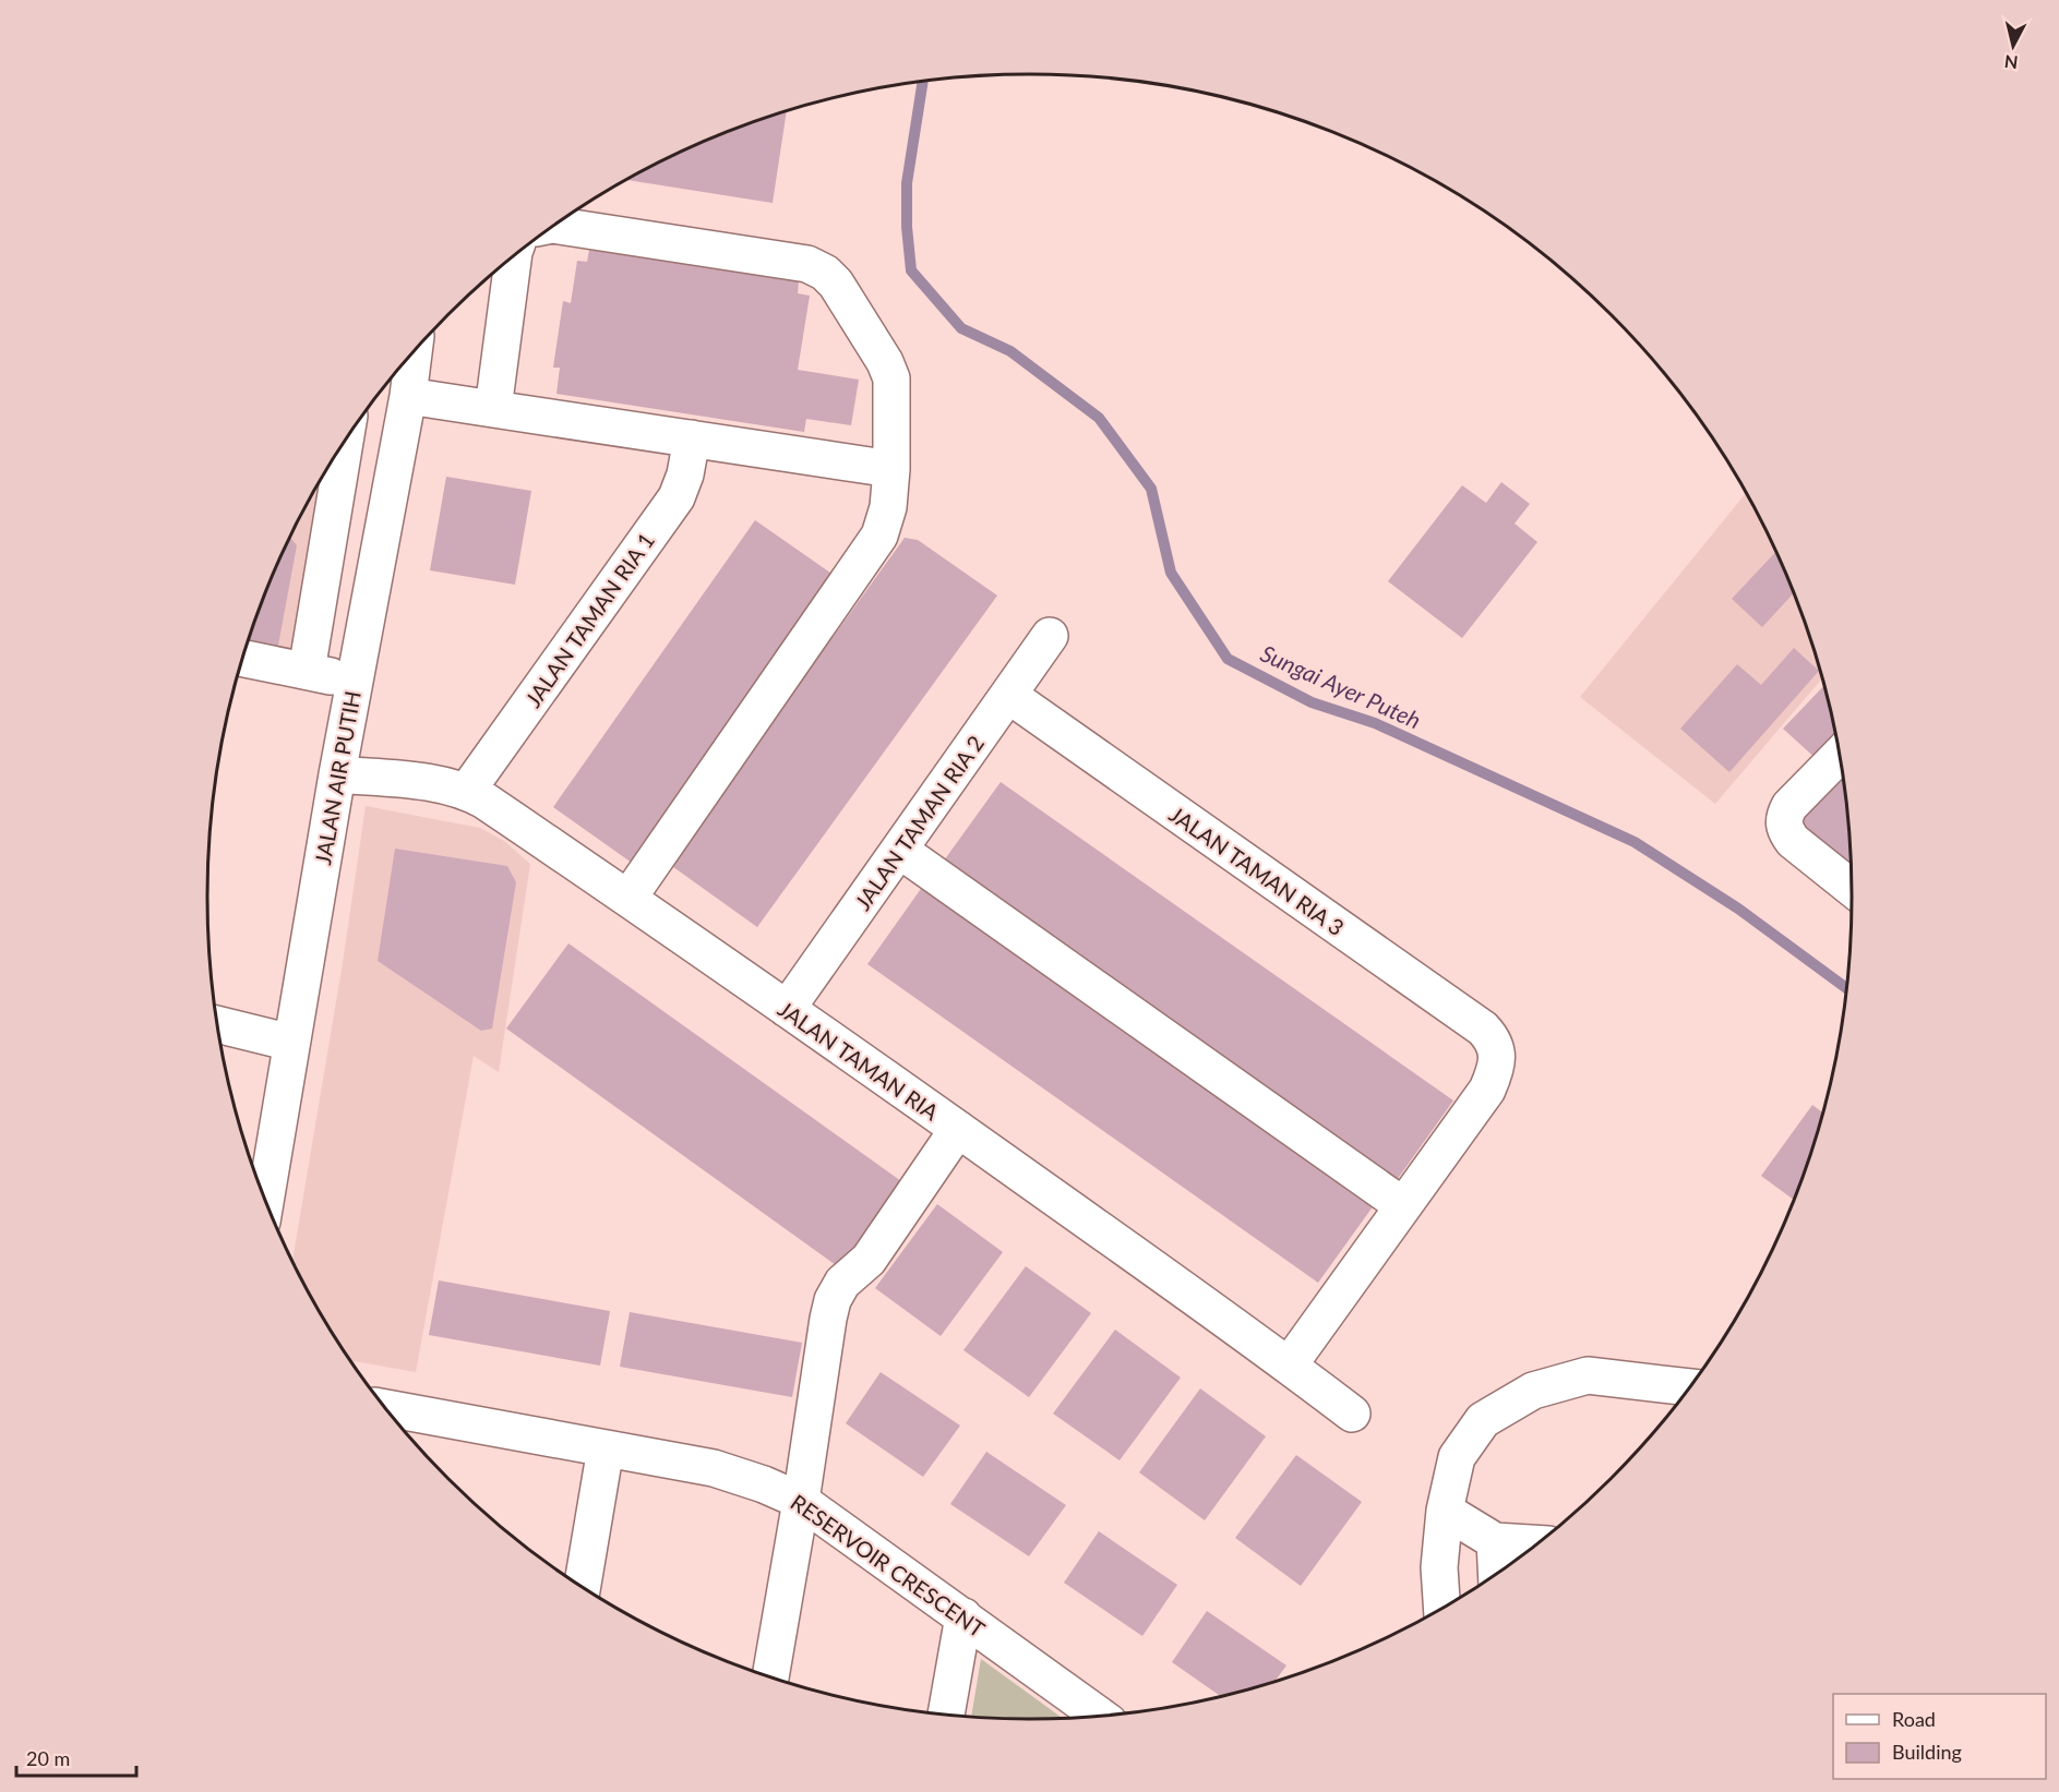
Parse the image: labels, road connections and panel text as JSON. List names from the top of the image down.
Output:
{
  "streets": {
    "street": [
      "JALAN TAMAN RIA 1",
      "JALAN AIR PUTIH",
      "JALAN TAMAN RIA 2",
      "JALAN TAMAN RIA 3",
      "JALAN TAMAN RIA",
      "RESERVOIR CRESCENT"
    ]
  },
  "crossings": [
    ["JALAN TAMAN RIA 1", "JALAN TAMAN RIA"],
    ["JALAN AIR PUTIH", "JALAN TAMAN RIA"],
    ["JALAN TAMAN RIA 2", "JALAN TAMAN RIA 3"],
    ["JALAN TAMAN RIA 2", "JALAN TAMAN RIA"]
  ],
  "water": ["Sungai Ayer Puteh"],
  "legend": ["Road", "Building"],
  "scale_bar": "20 m",
  "north": "bottom"
}
